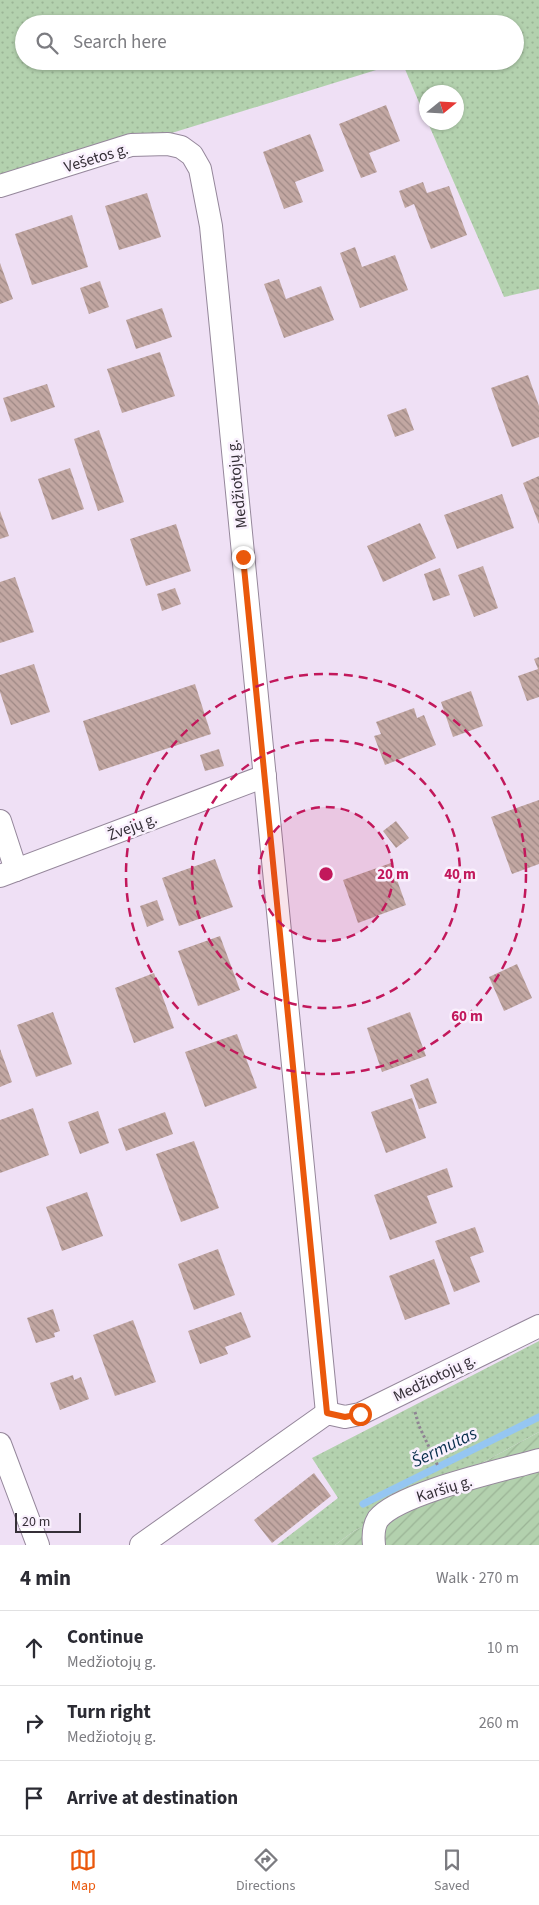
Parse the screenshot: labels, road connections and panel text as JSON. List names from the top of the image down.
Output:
{
  "streets": {
    "street": [
      "Vešetos g.",
      "Medžiotojų g.",
      "Žvejų g.",
      "Karšių g."
    ]
  },
  "crossings": [
    ["Vešetos g.", "Medžiotojų g."],
    ["Medžiotojų g.", "Žvejų g."]
  ],
  "water": ["Šermutas"],
  "scale_bar": "20 m",
  "north": "right",
  "page": {
    "search": "Search here",
    "scale": "20 m",
    "heading": ["4 min", "Walk · 270 m"],
    "list": [
      ["Continue", "Medžiotojų g.", "10 m"],
      ["Turn right", "Medžiotojų g.", "260 m"],
      "Arrive at destination"
    ],
    "nav": ["Map", "Directions", "Saved"]
  },
  "rings": ["20 m", "40 m", "60 m"]
}
